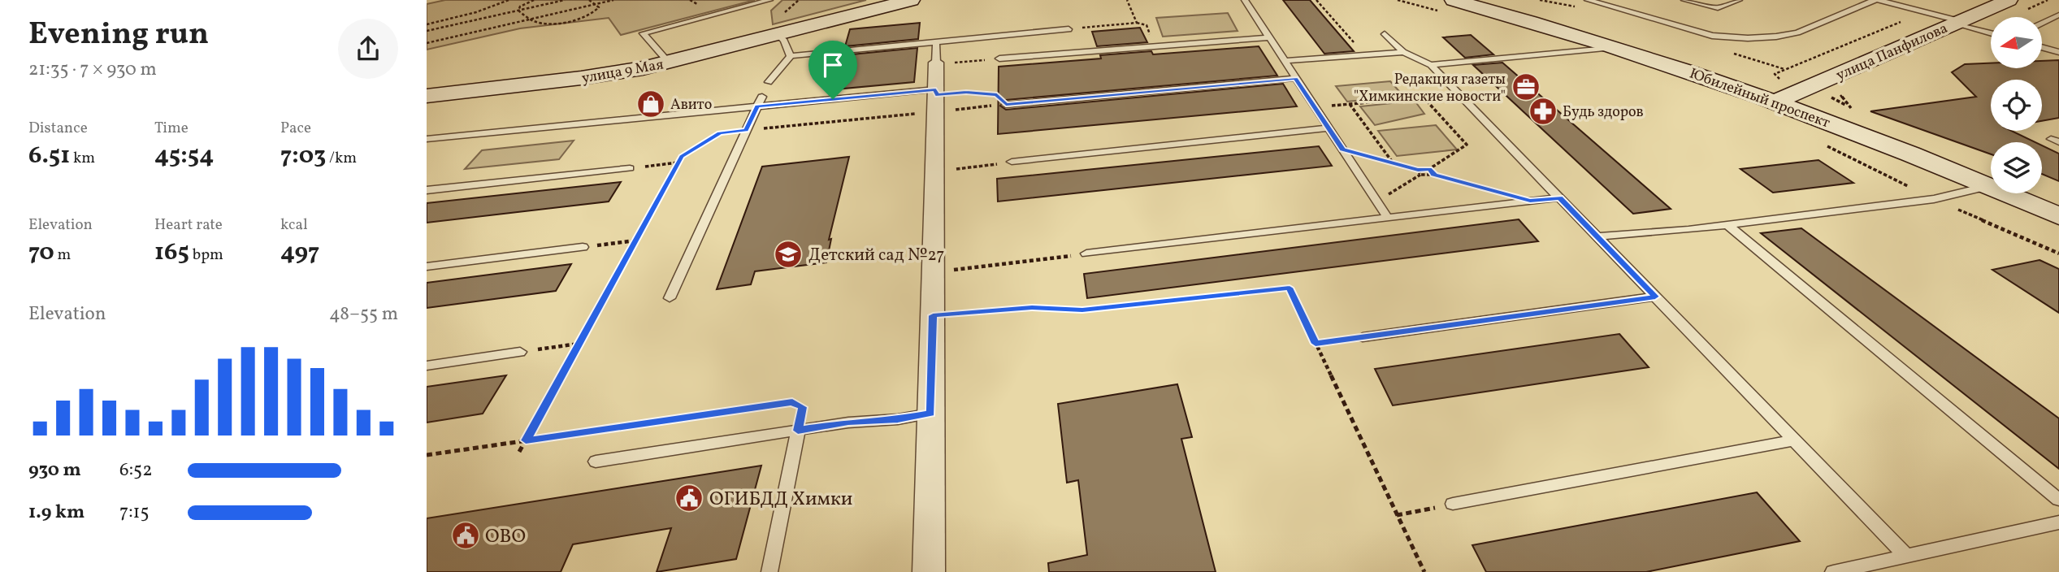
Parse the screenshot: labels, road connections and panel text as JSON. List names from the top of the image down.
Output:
{
  "streets": {
    "main road": ["улица Панфилова", "улица 9 Мая", "Юбилейный проспект"]
  },
  "crossings": [
    ["улица Панфилова", "Юбилейный проспект"]
  ],
  "places": {
    "office": ["Редакция газеты \"Химкинские новости\""],
    "shop": ["Авито"],
    "pharmacy": ["Будь здоров"],
    "school or university": ["Детский сад №27"],
    "public building": ["ОГИБДД Химки", "ОВО"]
  },
  "north": "left",
  "page": {
    "heading": ["Evening run", "21:35 · 7 × 930 m"],
    "stats": [
      ["Distance", "6.51 km"],
      ["Time", "45:54"],
      ["Pace", "7:03 /km"],
      ["Elevation", "70 m"],
      ["Heart rate", "165 bpm"],
      ["kcal", "497"]
    ],
    "chart": ["Elevation", "48–55 m"],
    "list": [
      {
        "name": "930 m",
        "note": "6:52"
      },
      {
        "name": "1.9 km",
        "note": "7:15"
      }
    ]
  }
}
